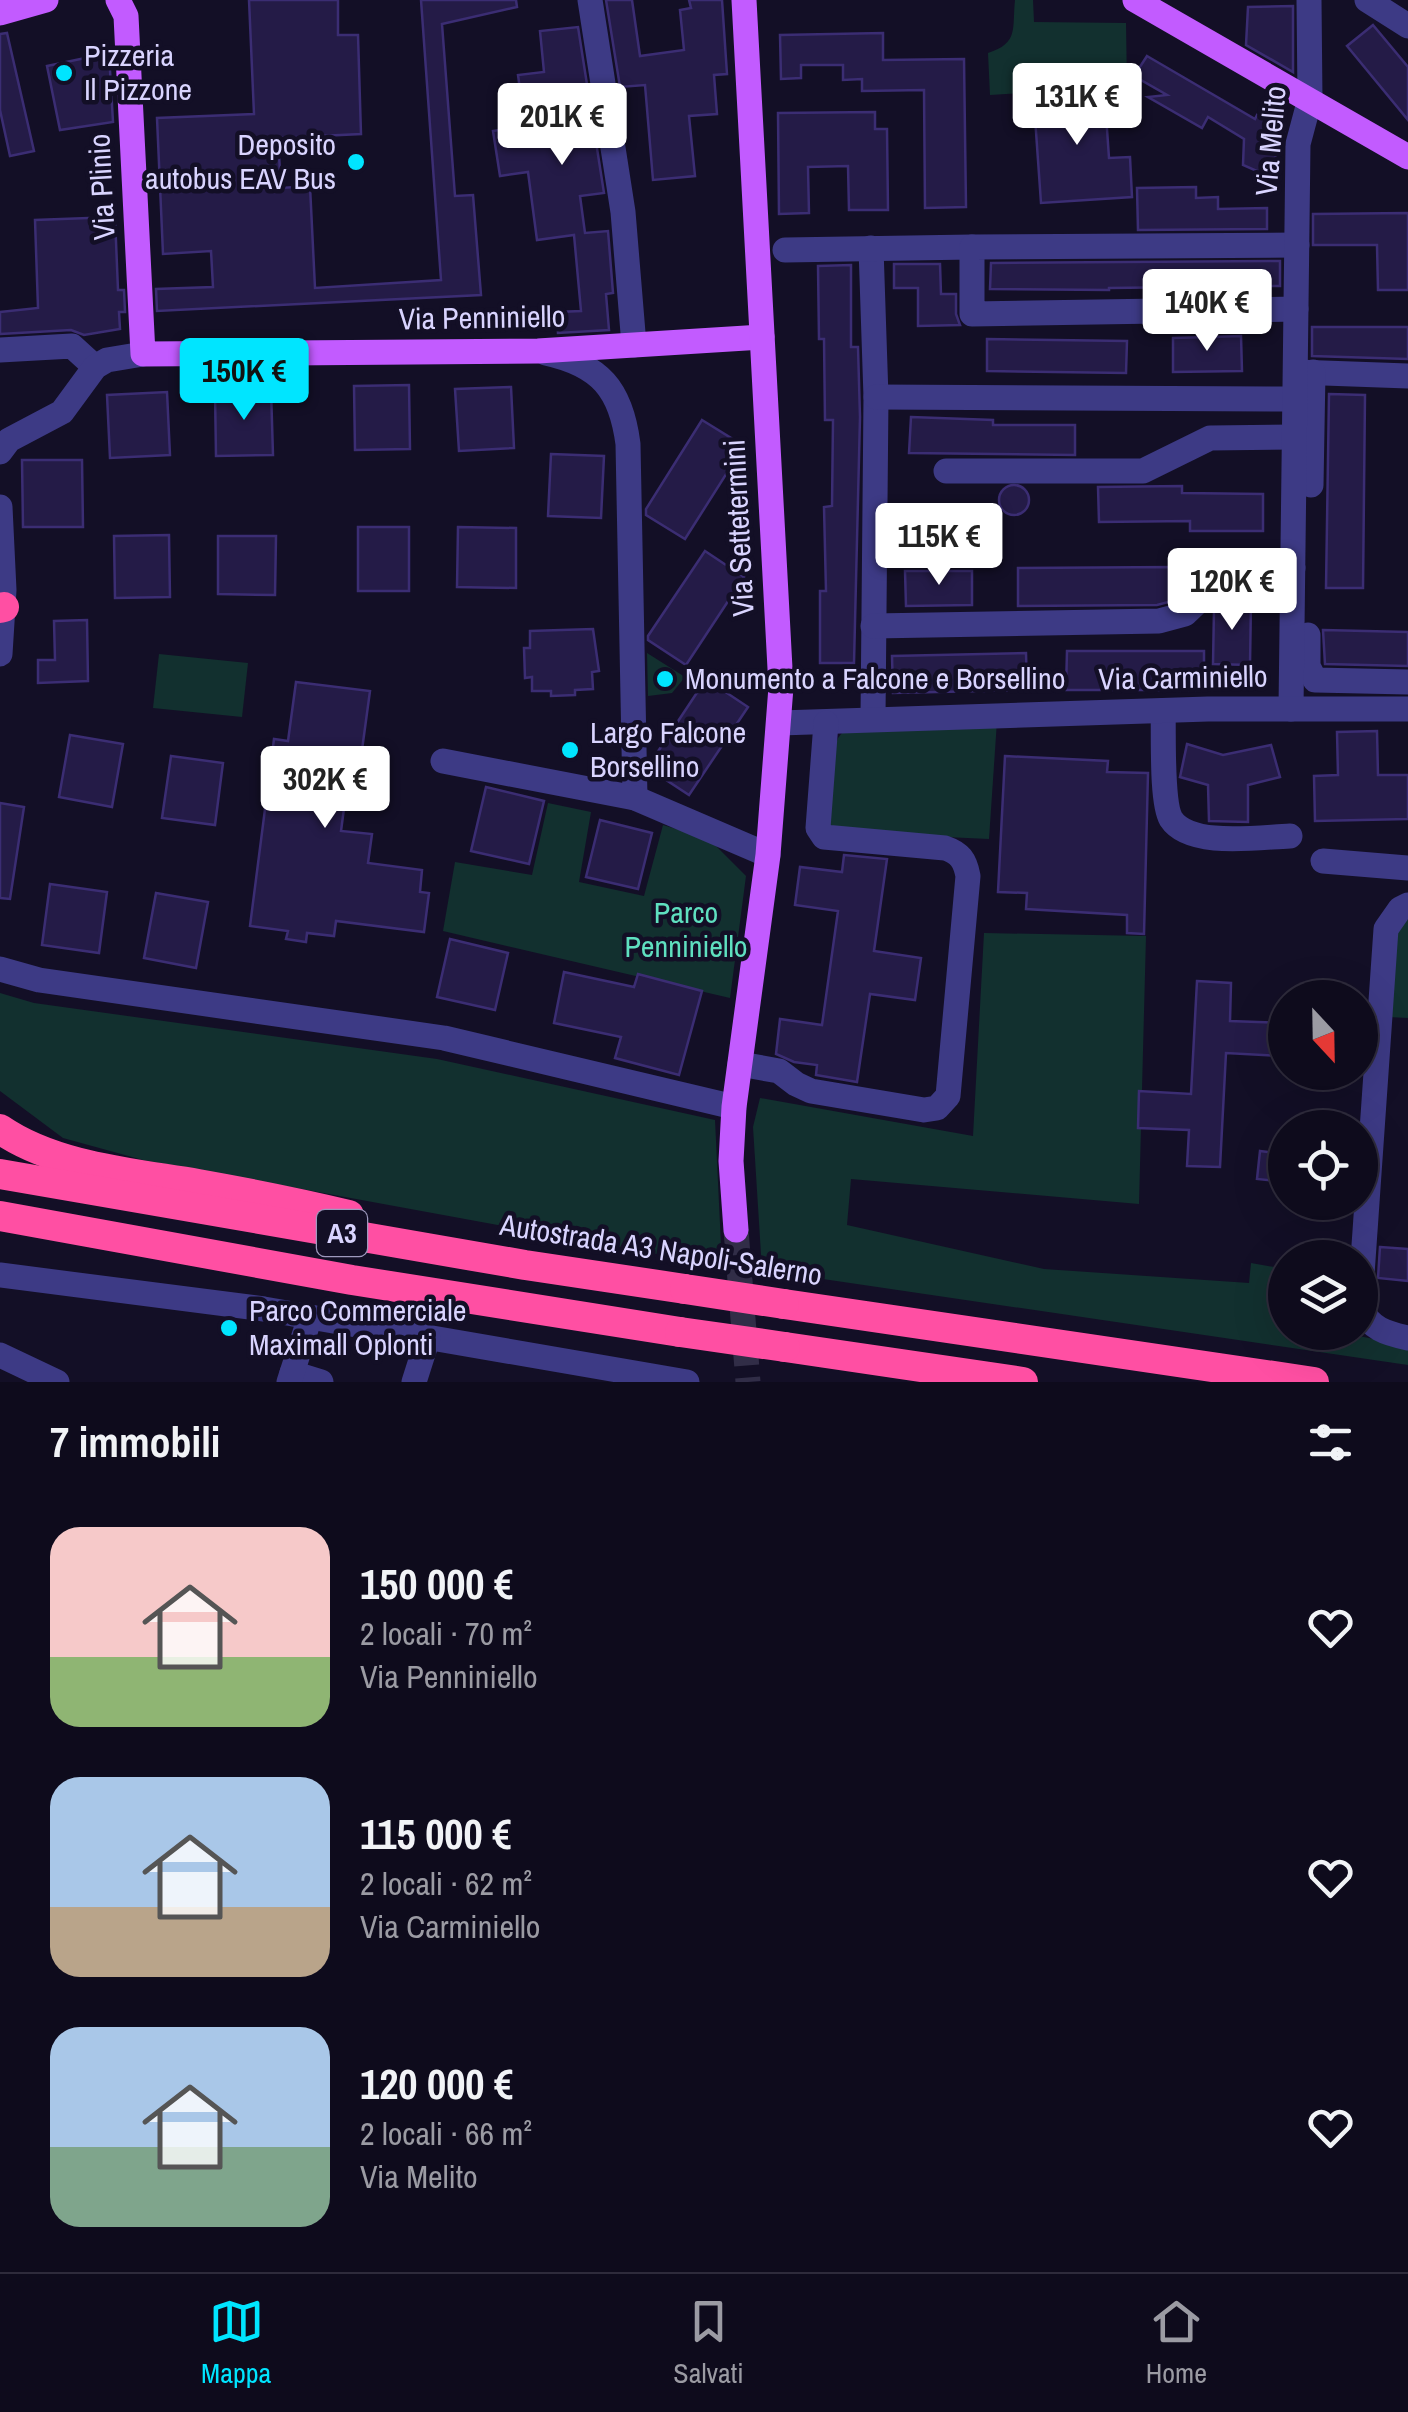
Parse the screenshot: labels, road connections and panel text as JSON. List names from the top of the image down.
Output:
{
  "streets": {
    "highway": ["A3", "Autostrada A3 Napoli-Salerno"],
    "main road": ["Via Plinio", "Via Penniniello", "Via Settetermini"],
    "street": ["Via Melito", "Via Carminiello"]
  },
  "crossings": [
    ["Via Melito", "Via Carminiello"],
    ["Via Plinio", "Via Penniniello"],
    ["Via Penniniello", "Via Settetermini"],
    ["Via Settetermini", "Via Carminiello"]
  ],
  "parks": ["Parco Penniniello"],
  "places": [
    "Pizzeria Il Pizzone",
    "Deposito autobus EAV Bus",
    "Monumento a Falcone e Borsellino",
    "Largo Falcone Borsellino",
    "Parco Commerciale Maximall Oplonti"
  ],
  "north": "bottom",
  "page": {
    "price": [
      "131K €",
      "201K €",
      "140K €",
      "150K €",
      "115K €",
      "120K €",
      "302K €"
    ],
    "heading": "7 immobili",
    "list": [
      {
        "name": "150 000 €",
        "note": "2 locali · 70 m² · Via Penniniello"
      },
      {
        "name": "115 000 €",
        "note": "2 locali · 62 m² · Via Carminiello"
      },
      {
        "name": "120 000 €",
        "note": "2 locali · 66 m² · Via Melito"
      }
    ],
    "tabs": ["Mappa", "Salvati", "Home"]
  }
}
